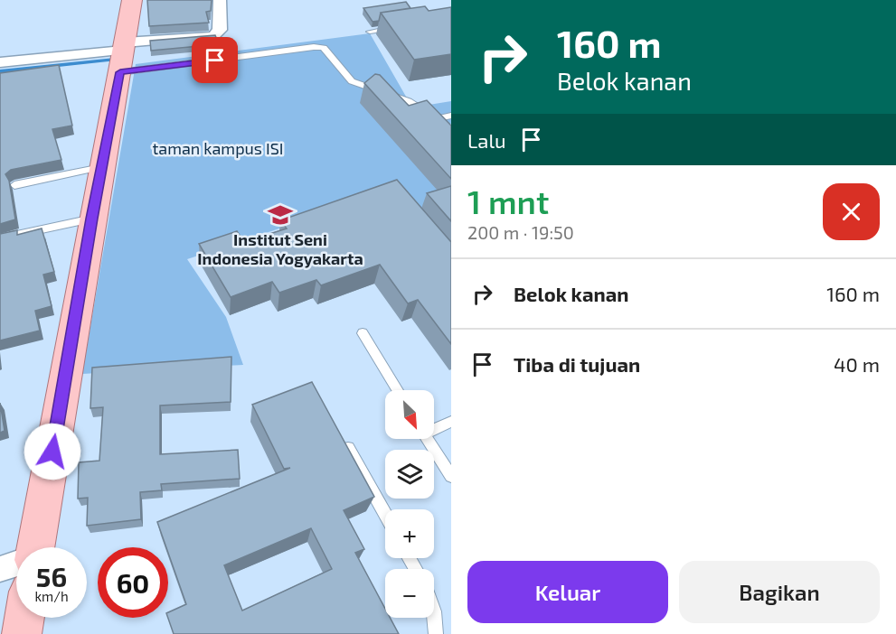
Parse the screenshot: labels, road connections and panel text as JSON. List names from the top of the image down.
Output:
{
  "parks": ["taman kampus ISI"],
  "places": {
    "school or university": ["Institut Seni Indonesia Yogyakarta"]
  },
  "north": "bottom right",
  "page": {
    "turn": ["160 m", "Belok kanan"],
    "then": "Lalu",
    "heading": ["1 mnt", "200 m · 19:50"],
    "list": [
      {
        "name": "Belok kanan",
        "value": "160 m"
      },
      {
        "name": "Tiba di tujuan",
        "value": "40 m"
      }
    ],
    "map_buttons": ["+", "−"],
    "speed": "56 km/h",
    "limit": "60",
    "buttons": ["Keluar", "Bagikan"]
  }
}
